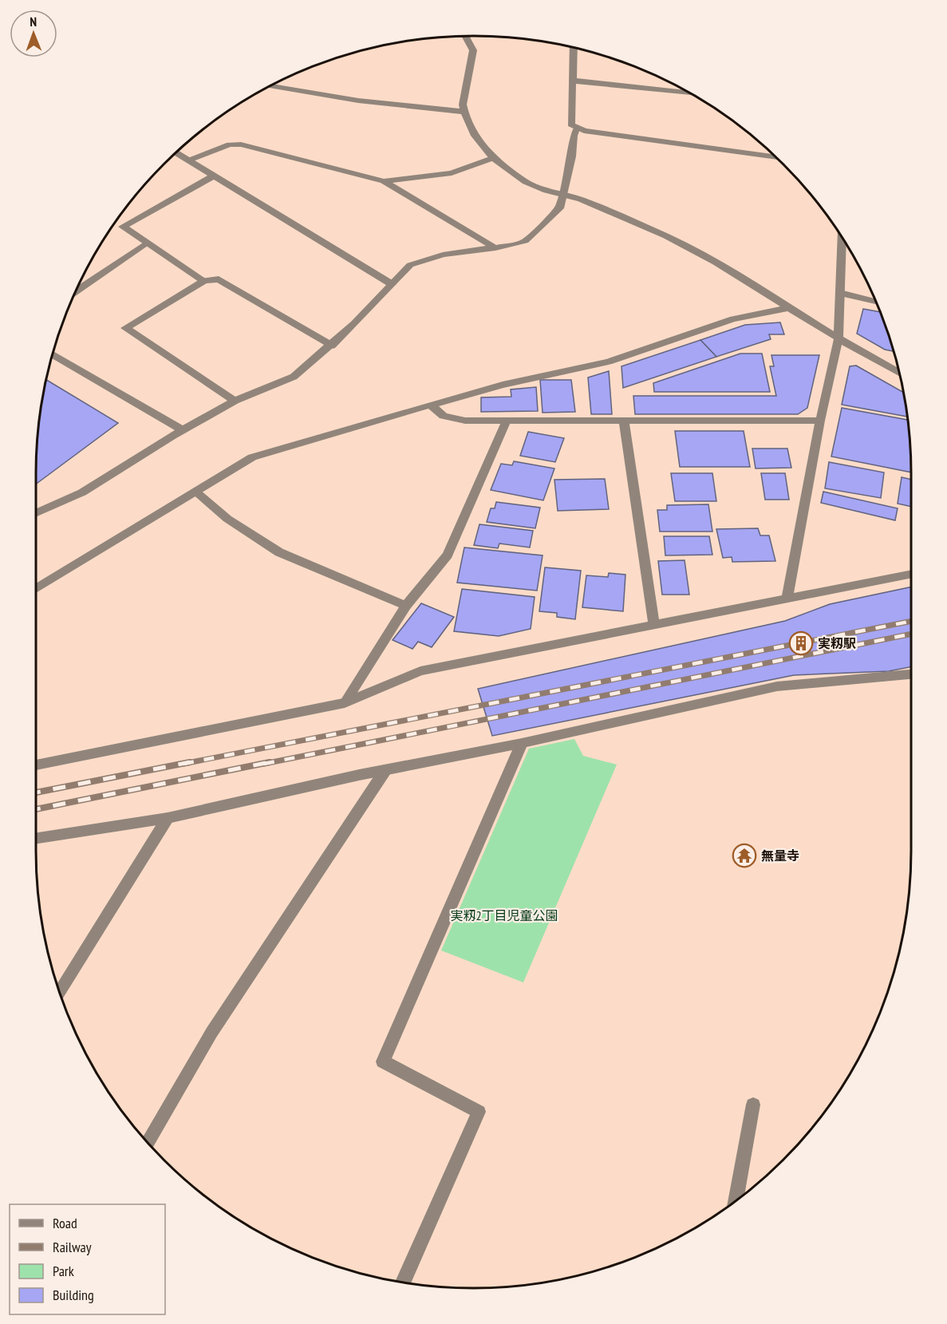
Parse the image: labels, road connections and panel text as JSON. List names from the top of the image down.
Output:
{
  "parks": ["実籾2丁目児童公園"],
  "places": {
    "building": ["実籾駅"],
    "temple": ["無量寺"]
  },
  "legend": [
    "Road",
    "Railway",
    "Park",
    "Building"
  ],
  "north": "top"
}
